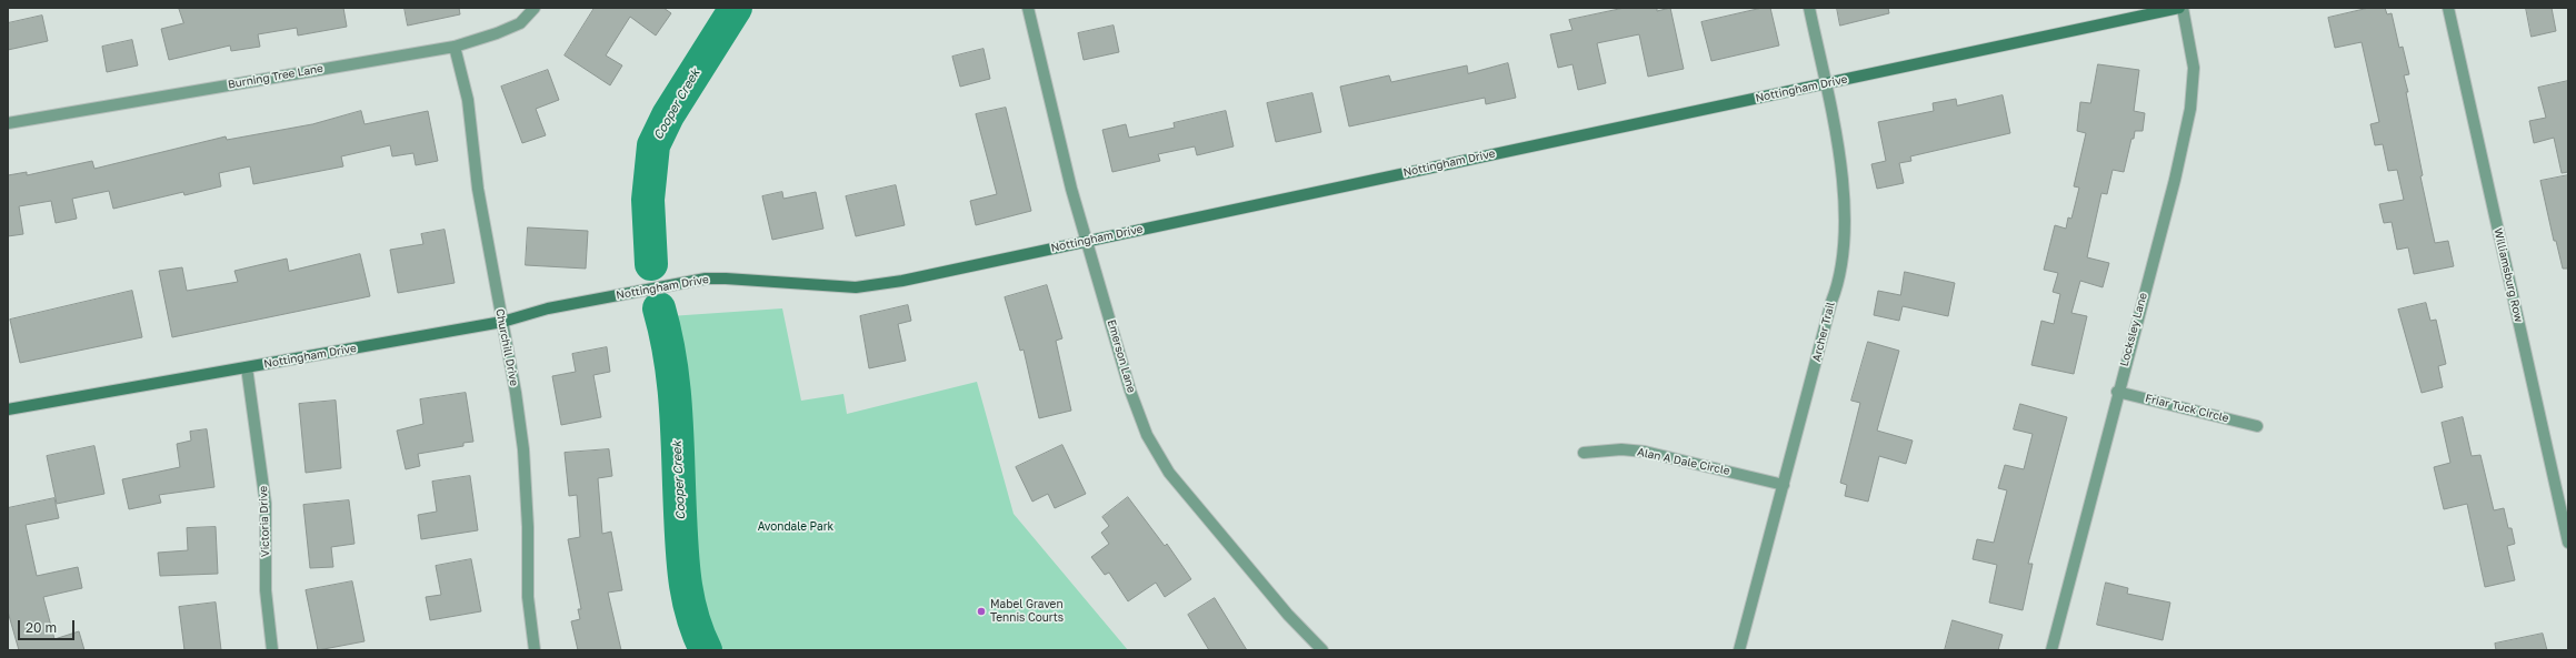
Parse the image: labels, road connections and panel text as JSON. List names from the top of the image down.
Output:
{
  "streets": {
    "street": [
      "Burning Tree Lane",
      "Nottingham Drive",
      "Williamsburg Row",
      "Locksley Lane",
      "Archer Trail",
      "Churchill Drive",
      "Emerson Lane",
      "Friar Tuck Circle",
      "Alan A Dale Circle",
      "Victoria Drive"
    ]
  },
  "crossings": [
    ["Burning Tree Lane", "Churchill Drive"],
    ["Nottingham Drive", "Archer Trail"],
    ["Nottingham Drive", "Churchill Drive"],
    ["Nottingham Drive", "Emerson Lane"],
    ["Nottingham Drive", "Victoria Drive"],
    ["Locksley Lane", "Friar Tuck Circle"],
    ["Archer Trail", "Alan A Dale Circle"]
  ],
  "water": ["Cooper Creek"],
  "parks": ["Avondale Park"],
  "places": ["Mabel Graven Tennis Courts"],
  "scale_bar": "20 m"
}
